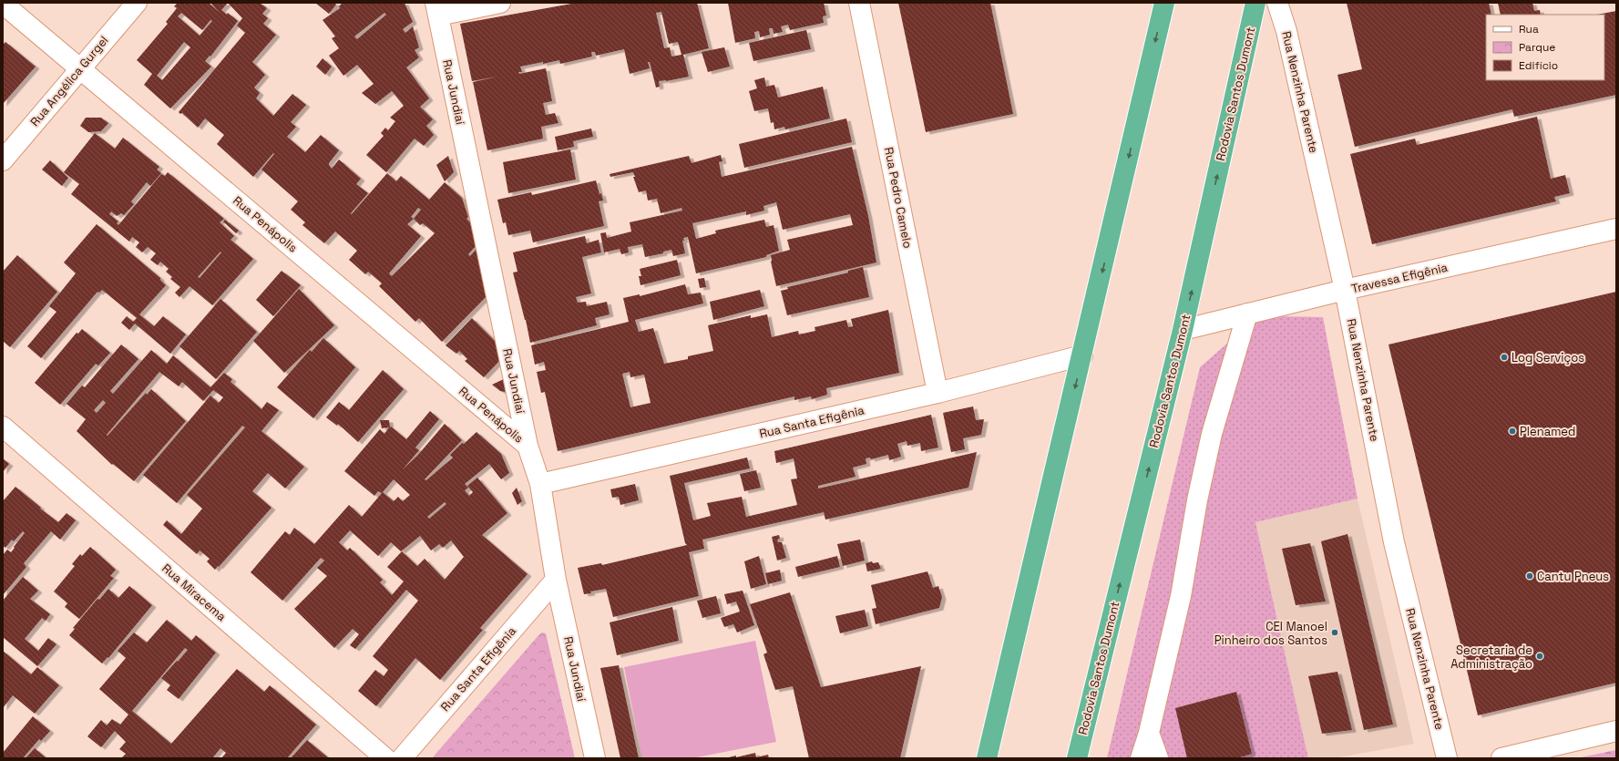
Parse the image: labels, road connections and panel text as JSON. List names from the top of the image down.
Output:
{
  "streets": {
    "highway": ["Rodovia Santos Dumont"],
    "street": [
      "Rua Angélica Gurgel",
      "Rua Jundiaí",
      "Rua Nenzinha Parente",
      "Rua Pedro Camelo",
      "Rua Penápolis",
      "Travessa Efigênia",
      "Rua Santa Efigênia",
      "Rua Miracema"
    ]
  },
  "crossings": [
    ["Rua Angélica Gurgel", "Rua Penápolis"],
    ["Rua Jundiaí", "Rua Penápolis"],
    ["Rua Jundiaí", "Rua Santa Efigênia"],
    ["Rua Nenzinha Parente", "Travessa Efigênia"],
    ["Rodovia Santos Dumont", "Travessa Efigênia"],
    ["Rua Pedro Camelo", "Rua Santa Efigênia"]
  ],
  "places": [
    "Log Serviços",
    "Plenamed",
    "Cantu Pneus",
    "CEI Manoel Pinheiro dos Santos",
    "Secretaria de Administração"
  ],
  "legend": ["Rua", "Parque", "Edifício"]
}
